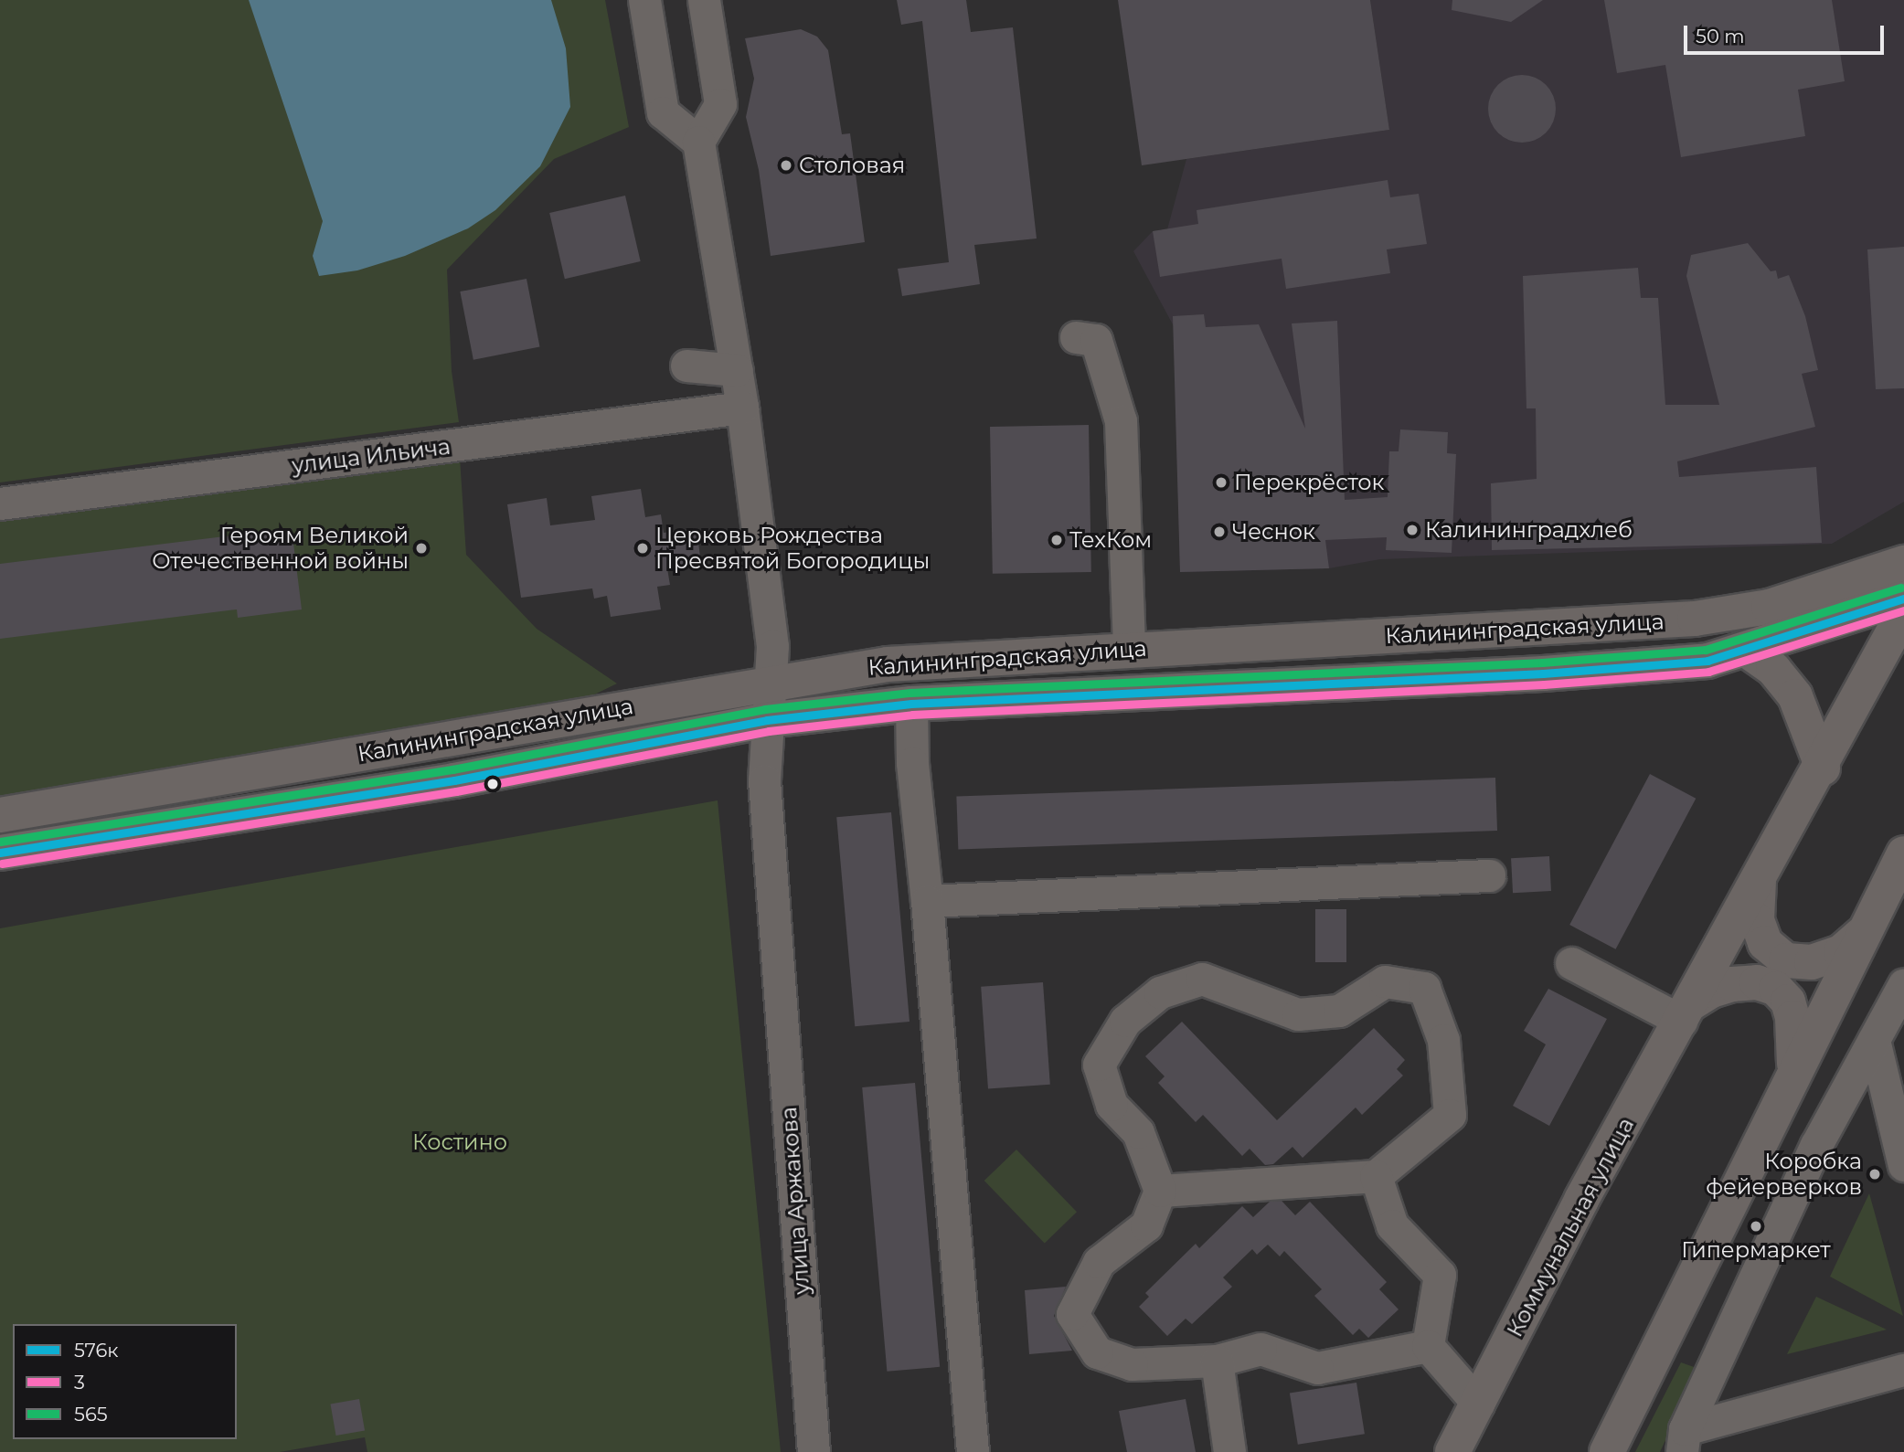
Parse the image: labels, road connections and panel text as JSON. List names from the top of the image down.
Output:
{
  "streets": {
    "main road": ["Калининградская улица", "Коммунальная улица"],
    "street": ["улица Ильича", "улица Аржакова"]
  },
  "crossings": [
    ["улица Ильича", "улица Аржакова"],
    ["Калининградская улица", "улица Аржакова"]
  ],
  "parks": ["Костино"],
  "places": [
    "Столовая",
    "Перекрёсток",
    "Калининградхлеб",
    "Чеснок",
    "ТехКом",
    "Героям Великой Отечественной войны",
    "Церковь Рождества Пресвятой Богородицы",
    "Коробка фейерверков",
    "Гипермаркет"
  ],
  "lines": ["transit line 565", "transit line 576к", "transit line 3"],
  "legend": ["576к", "3", "565"],
  "scale_bar": "50 m"
}
